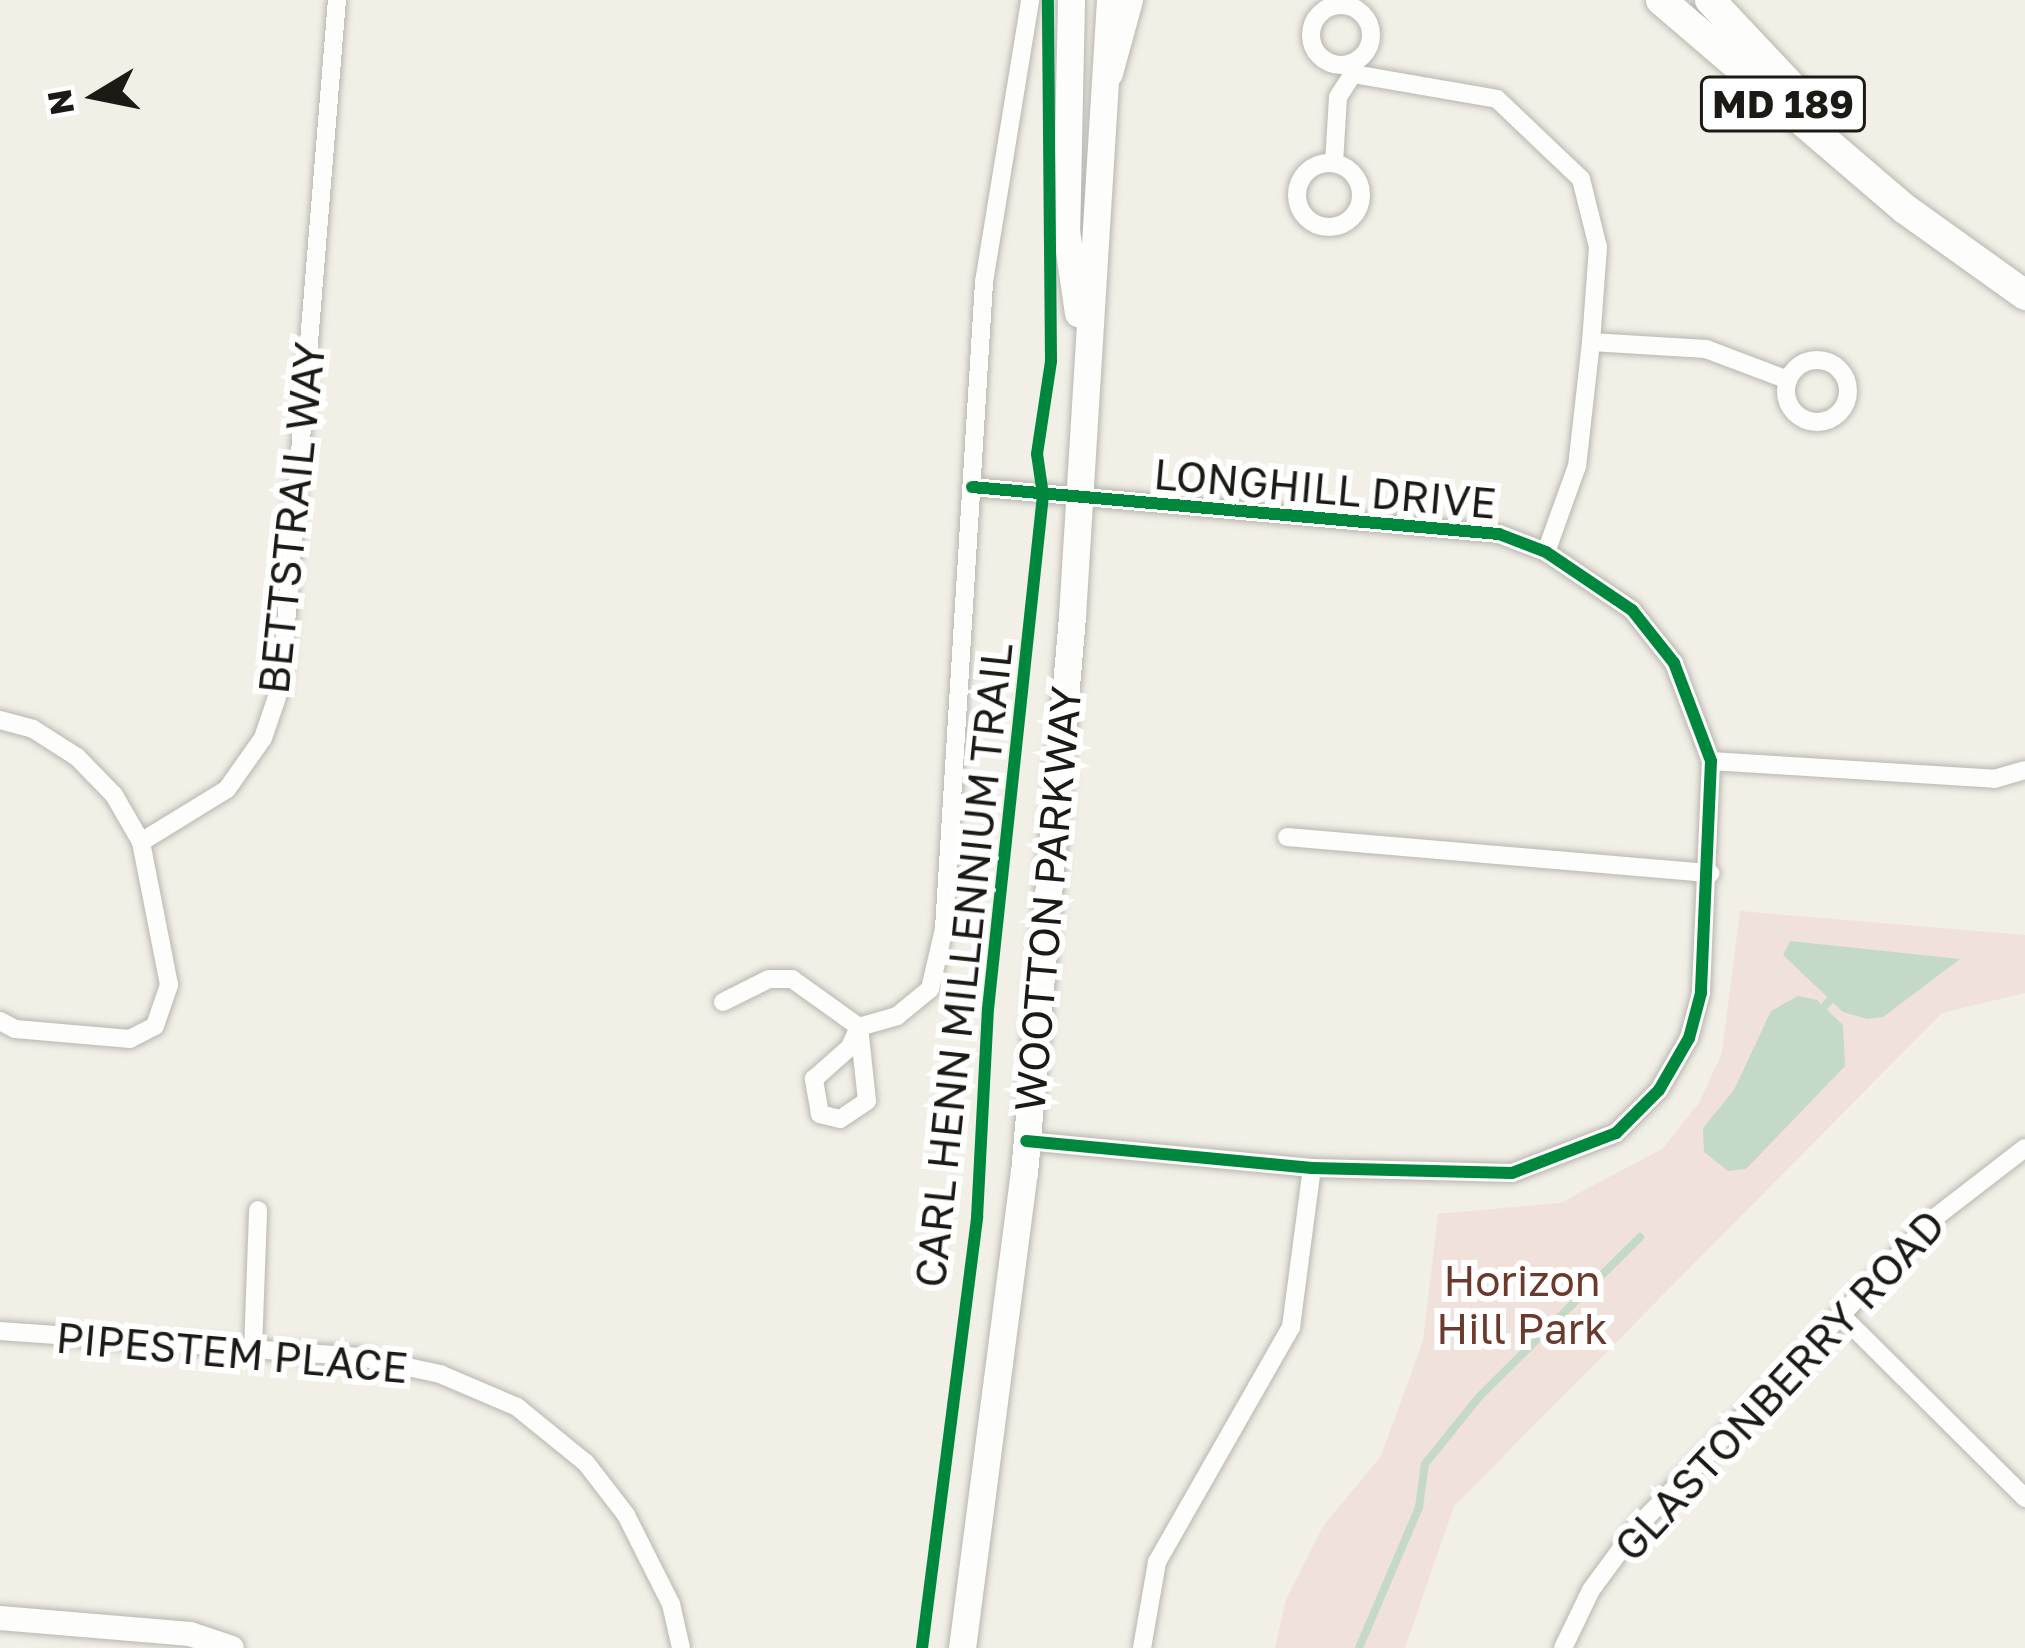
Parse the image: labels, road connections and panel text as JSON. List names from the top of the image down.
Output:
{
  "streets": {
    "main road": ["MD 189", "WOOTTON PARKWAY"],
    "street": [
      "LONGHILL DRIVE",
      "BETTSTRAIL WAY",
      "PIPESTEM PLACE",
      "GLASTONBERRY ROAD"
    ],
    "cycle path": ["CARL HENN MILLENNIUM TRAIL"]
  },
  "crossings": [
    ["LONGHILL DRIVE", "WOOTTON PARKWAY"]
  ],
  "parks": ["Horizon Hill Park"],
  "north": "left"
}
